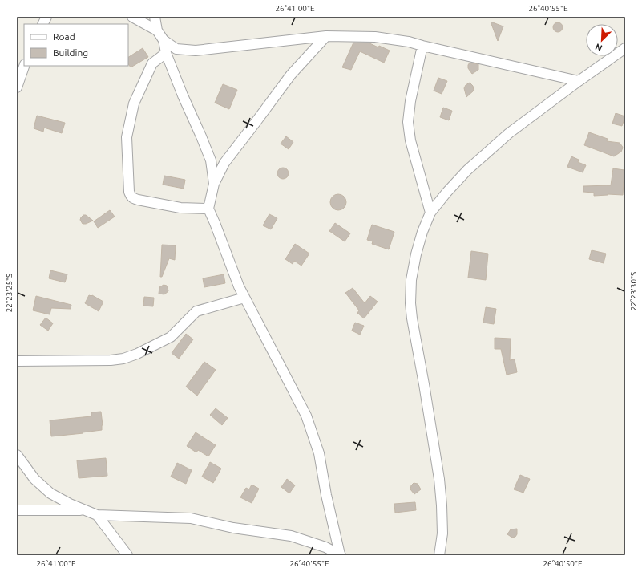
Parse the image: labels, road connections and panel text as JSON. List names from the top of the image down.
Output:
{
  "legend": ["Road", "Building"],
  "north": "bottom left",
  "coordinates": [
    "26°41'00\"E",
    "26°40'55\"E",
    "22°23'30\"S",
    "22°23'25\"S",
    "26°40'50\"E"
  ]
}
